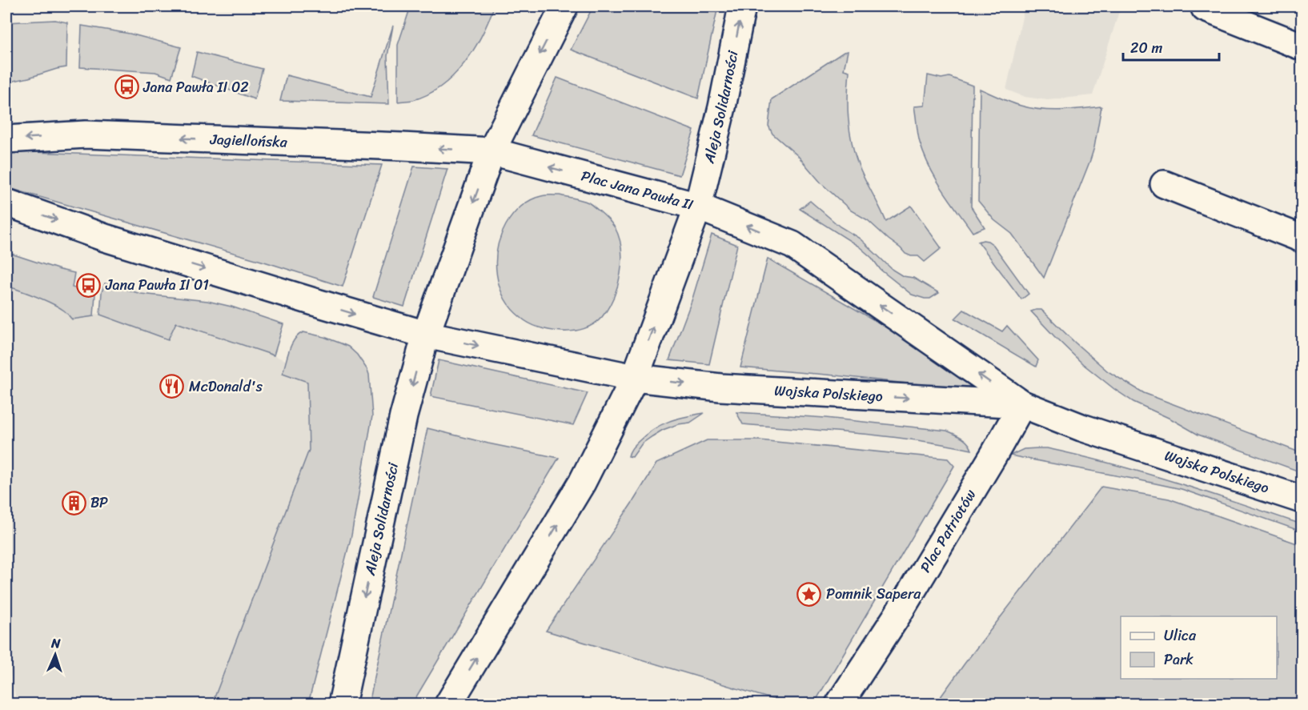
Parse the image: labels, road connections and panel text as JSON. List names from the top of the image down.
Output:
{
  "streets": {
    "main road": [
      "Aleja Solidarności",
      "Jagiellońska",
      "Plac Jana Pawła II",
      "Wojska Polskiego",
      "Plac Patriotów"
    ]
  },
  "crossings": [
    ["Aleja Solidarności", "Plac Jana Pawła II"],
    ["Aleja Solidarności", "Wojska Polskiego"],
    ["Jagiellońska", "Plac Jana Pawła II"],
    ["Plac Jana Pawła II", "Wojska Polskiego"],
    ["Wojska Polskiego", "Plac Patriotów"]
  ],
  "places": {
    "bus stop": ["Jana Pawła II 02", "Jana Pawła II 01"],
    "restaurant": ["McDonald's"],
    "building": ["BP"],
    "place": ["Pomnik Sapera"]
  },
  "legend": ["Ulica", "Park"],
  "scale_bar": "20 m",
  "north": "top"
}
